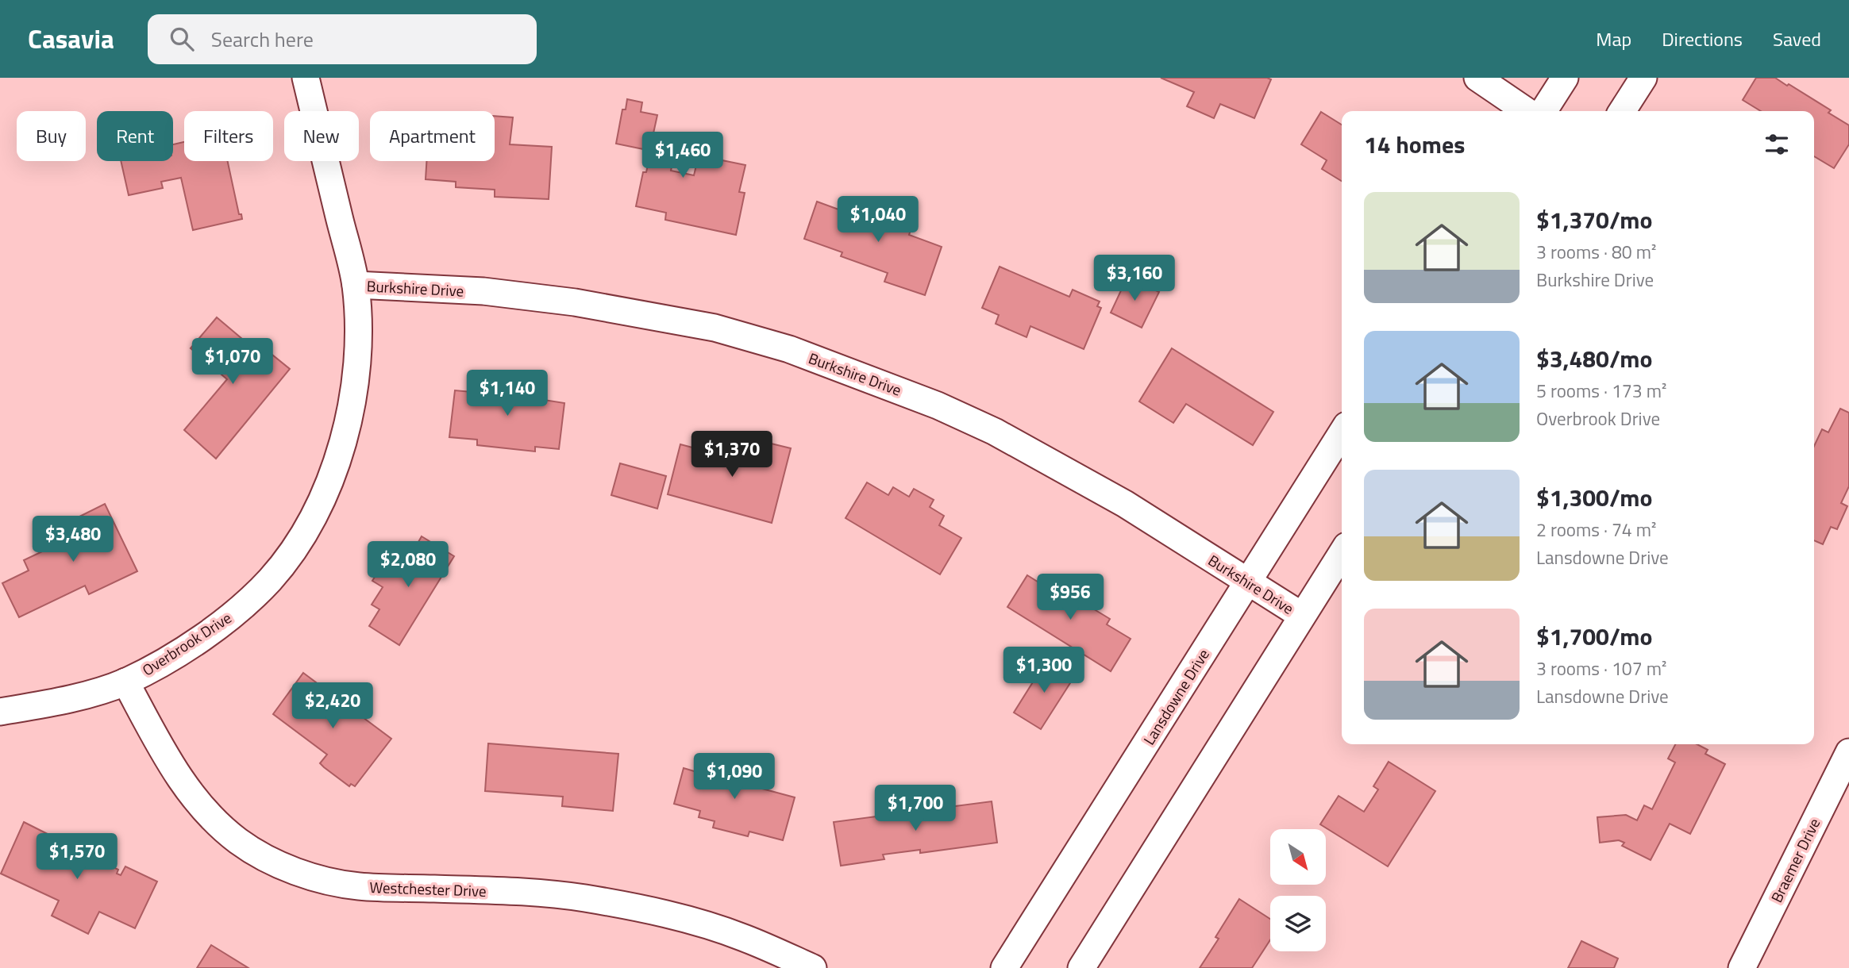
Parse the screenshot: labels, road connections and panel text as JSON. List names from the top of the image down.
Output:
{
  "streets": {
    "street": [
      "Burkshire Drive",
      "Overbrook Drive",
      "Lansdowne Drive",
      "Braemer Drive",
      "Westchester Drive"
    ]
  },
  "crossings": [
    ["Burkshire Drive", "Overbrook Drive"],
    ["Burkshire Drive", "Lansdowne Drive"],
    ["Overbrook Drive", "Westchester Drive"]
  ],
  "north": "bottom right",
  "page": {
    "header": "Casavia",
    "search": "Search here",
    "nav": ["Map", "Directions", "Saved"],
    "chip": [
      "Buy",
      "Rent",
      "Filters",
      "New",
      "Apartment"
    ],
    "heading": "14 homes",
    "price": [
      "$1,460",
      "$1,040",
      "$3,160",
      "$1,070",
      "$1,140",
      "$1,370",
      "$3,480",
      "$2,080",
      "$956",
      "$1,300",
      "$2,420",
      "$1,090",
      "$1,700",
      "$1,570"
    ],
    "list": [
      {
        "name": "$1,370/mo",
        "note": "3 rooms · 80 m² · Burkshire Drive"
      },
      {
        "name": "$3,480/mo",
        "note": "5 rooms · 173 m² · Overbrook Drive"
      },
      {
        "name": "$1,300/mo",
        "note": "2 rooms · 74 m² · Lansdowne Drive"
      },
      {
        "name": "$1,700/mo",
        "note": "3 rooms · 107 m² · Lansdowne Drive"
      }
    ]
  }
}
